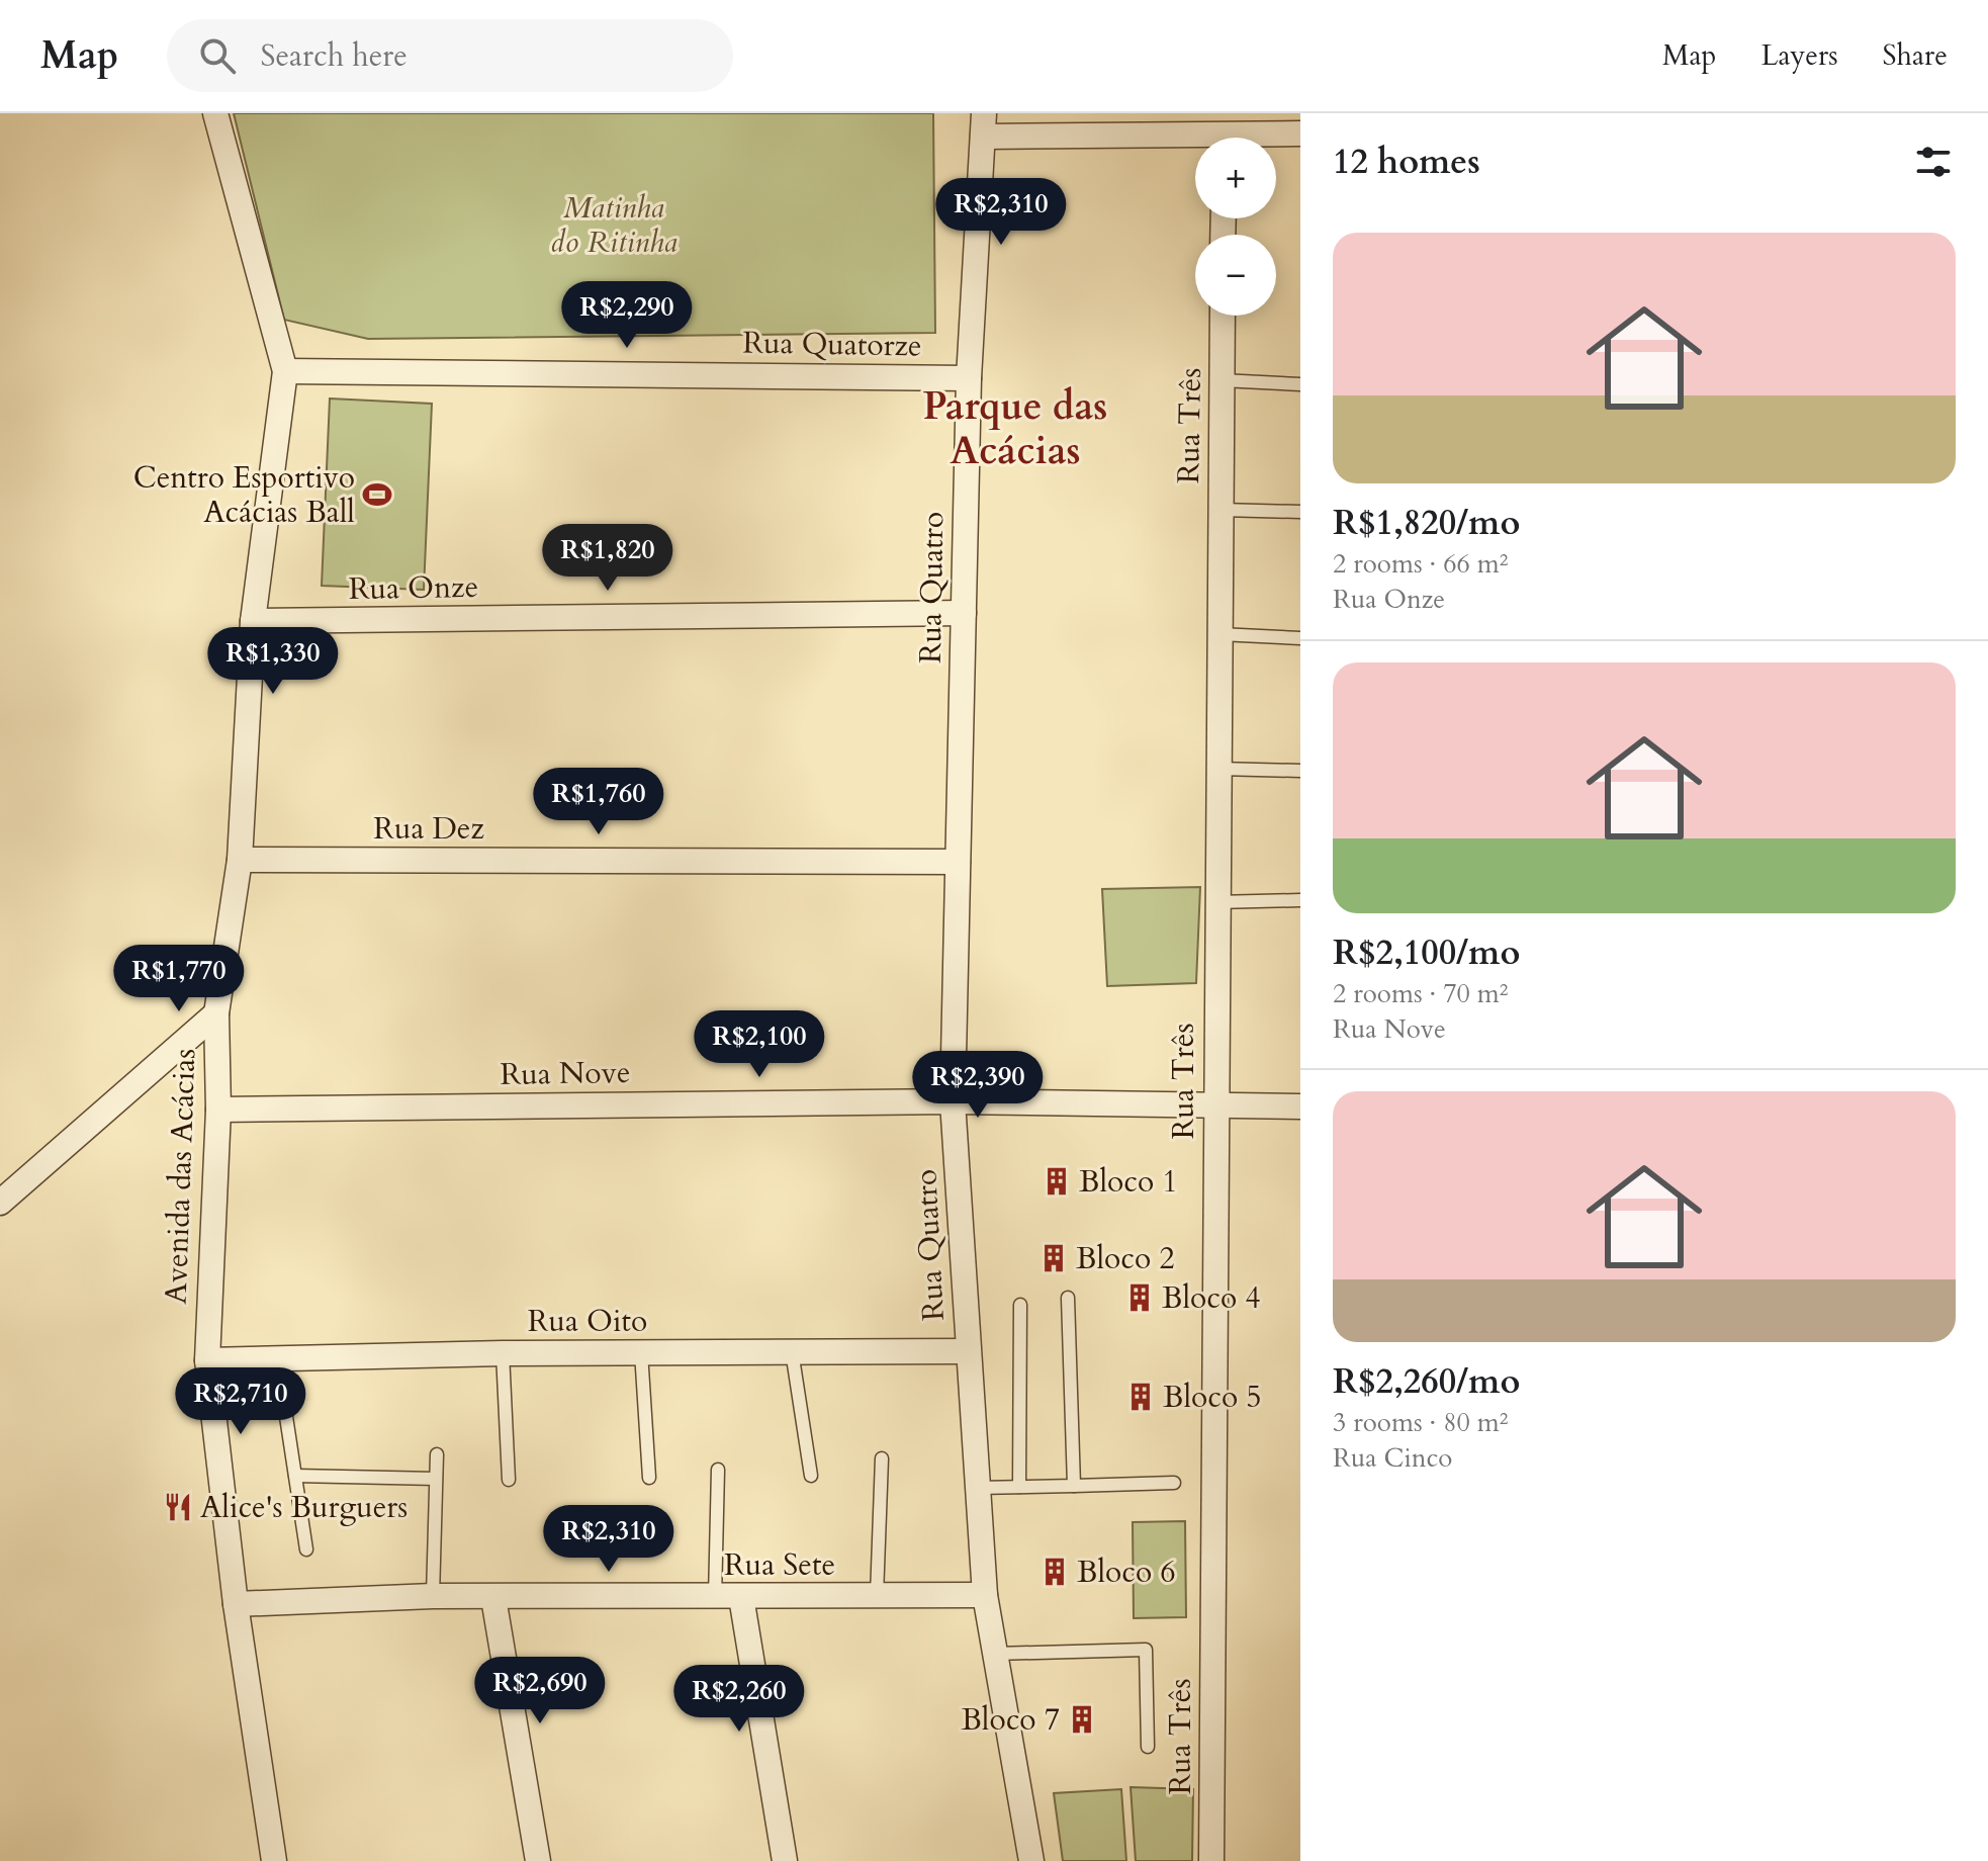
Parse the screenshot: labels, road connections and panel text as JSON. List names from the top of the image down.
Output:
{
  "streets": {
    "street": [
      "Rua Quatorze",
      "Rua Três",
      "Rua Onze",
      "Rua Quatro",
      "Rua Dez",
      "Rua Nove",
      "Avenida das Acácias",
      "Rua Oito",
      "Rua Sete"
    ]
  },
  "crossings": [
    ["Rua Quatorze", "Rua Quatro"],
    ["Rua Quatorze", "Avenida das Acácias"],
    ["Rua Três", "Rua Nove"],
    ["Rua Onze", "Rua Quatro"],
    ["Rua Onze", "Avenida das Acácias"],
    ["Rua Quatro", "Rua Dez"],
    ["Rua Quatro", "Rua Nove"],
    ["Rua Quatro", "Rua Oito"],
    ["Rua Quatro", "Rua Sete"],
    ["Rua Dez", "Avenida das Acácias"],
    ["Rua Nove", "Avenida das Acácias"],
    ["Avenida das Acácias", "Rua Oito"],
    ["Avenida das Acácias", "Rua Sete"]
  ],
  "districts": ["Parque das Acácias"],
  "parks": ["Matinha do Ritinha"],
  "places": {
    "sports": ["Centro Esportivo Acácias Ball"],
    "building": [
      "Bloco 1",
      "Bloco 2",
      "Bloco 4",
      "Bloco 5",
      "Bloco 6",
      "Bloco 7"
    ],
    "restaurant": ["Alice's Burguers"]
  },
  "page": {
    "header": "Map",
    "search": "Search here",
    "nav": ["Map", "Layers", "Share"],
    "heading": "12 homes",
    "map_buttons": ["+", "−"],
    "price": [
      "R$2,310",
      "R$2,290",
      "R$1,820",
      "R$1,330",
      "R$1,760",
      "R$1,770",
      "R$2,100",
      "R$2,390",
      "R$2,710",
      "R$2,310",
      "R$2,690",
      "R$2,260"
    ],
    "list": [
      {
        "name": "R$1,820/mo",
        "note": "2 rooms · 66 m² · Rua Onze"
      },
      {
        "name": "R$2,100/mo",
        "note": "2 rooms · 70 m² · Rua Nove"
      },
      {
        "name": "R$2,260/mo",
        "note": "3 rooms · 80 m² · Rua Cinco"
      }
    ]
  }
}
